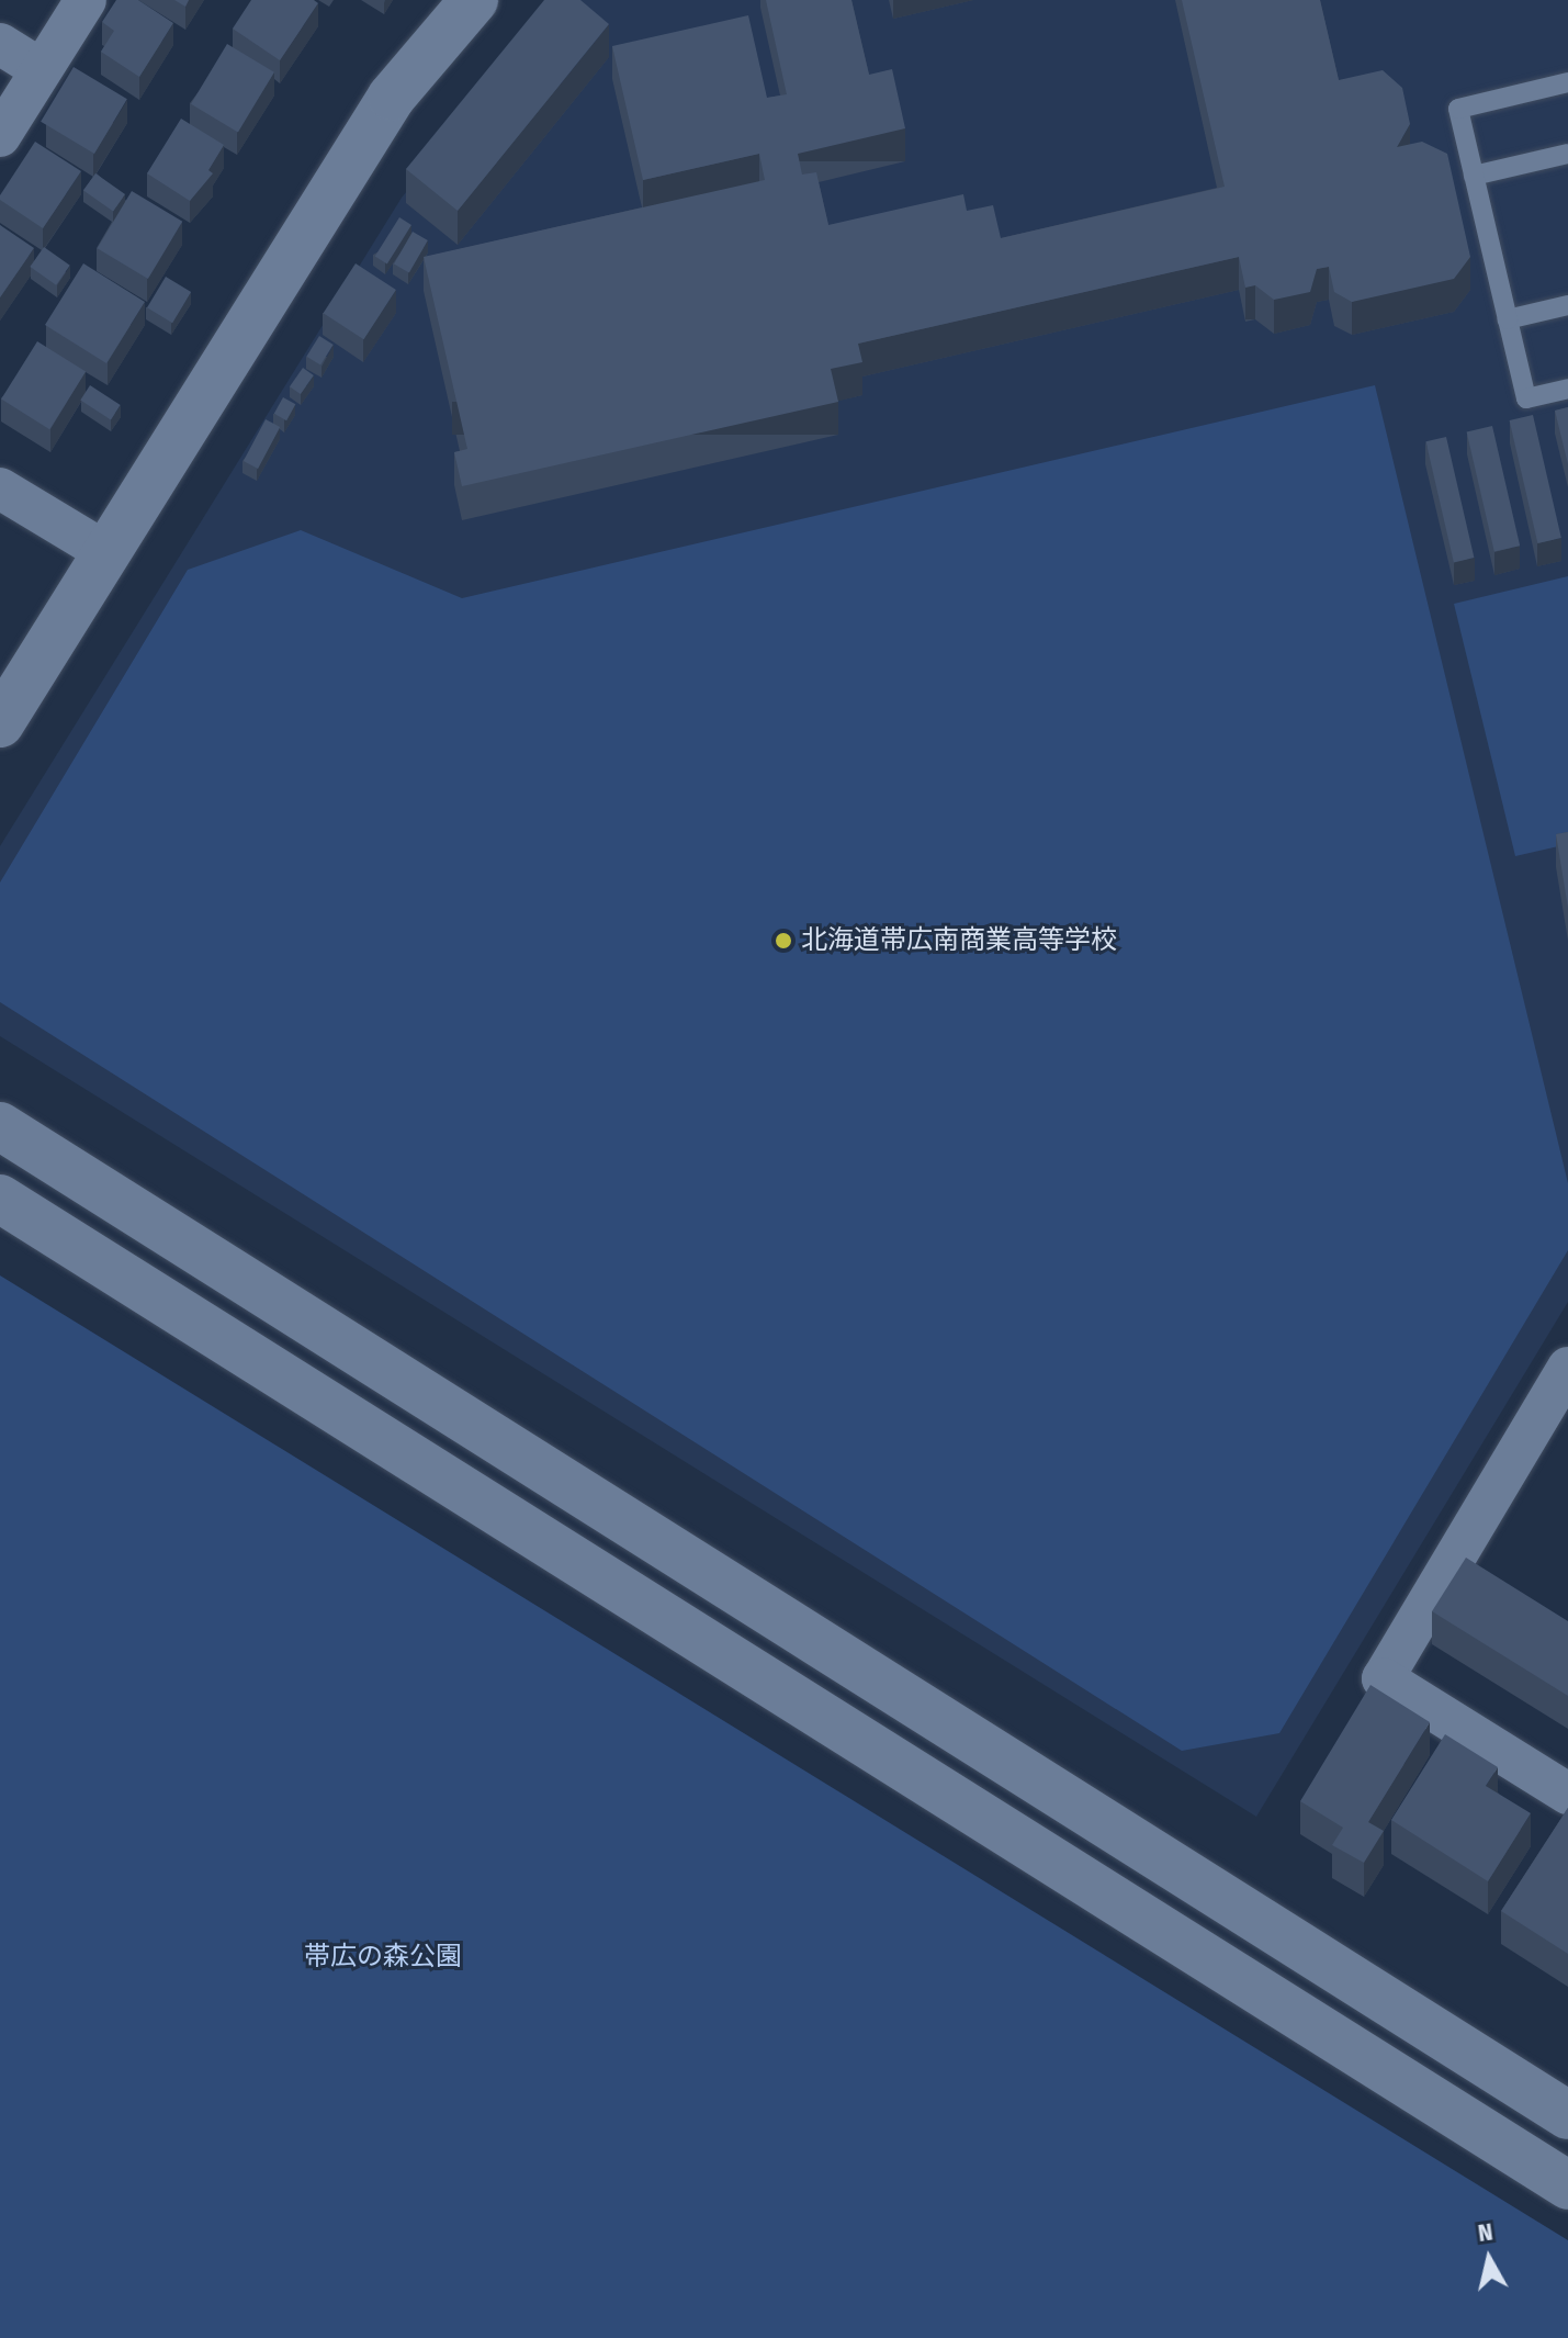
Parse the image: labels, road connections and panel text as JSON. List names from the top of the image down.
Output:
{
  "parks": ["帯広の森公園"],
  "places": ["北海道帯広南商業高等学校"],
  "north": "top"
}
